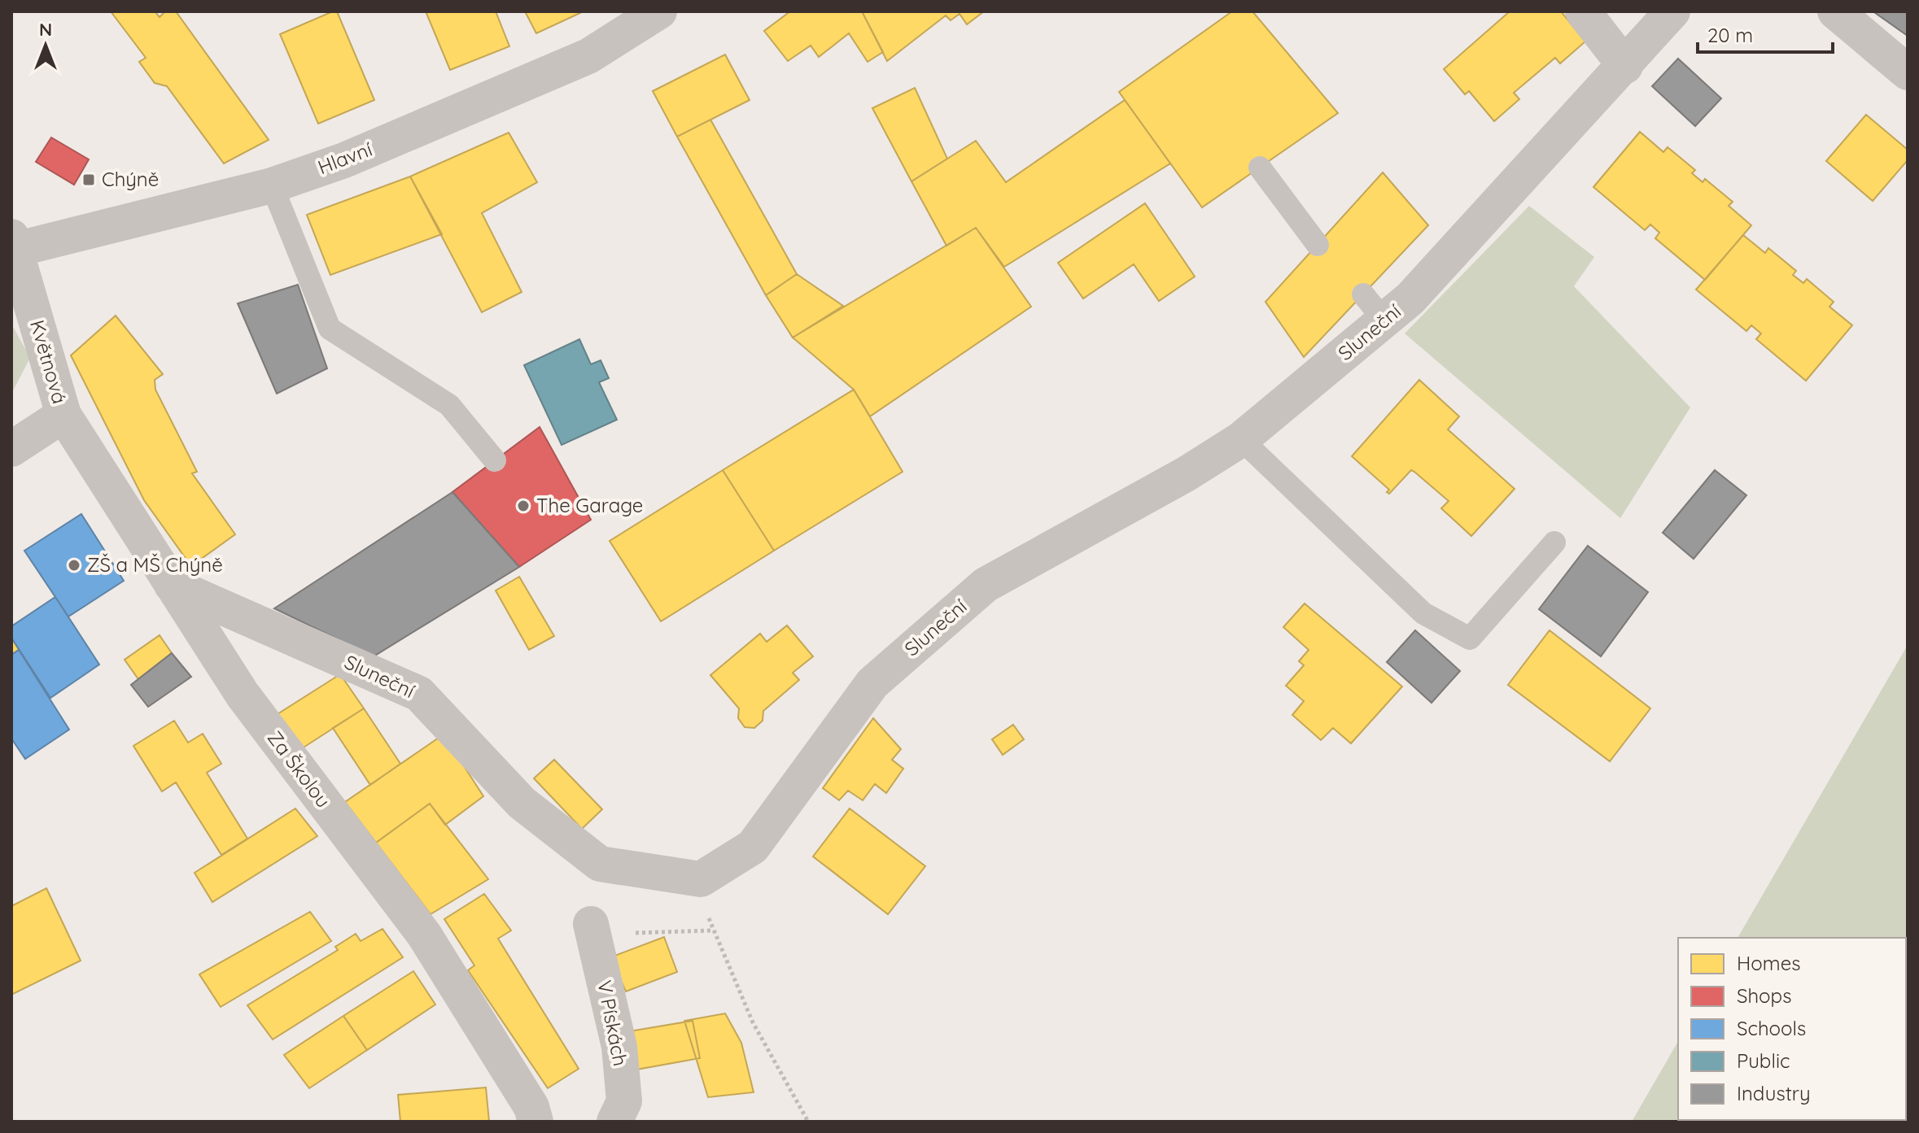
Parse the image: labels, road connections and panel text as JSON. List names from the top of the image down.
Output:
{
  "streets": {
    "street": [
      "Hlavní",
      "Sluneční",
      "Květnová",
      "Za Školou",
      "V Pískách"
    ]
  },
  "crossings": [
    ["Hlavní", "Květnová"],
    ["Sluneční", "Za Školou"],
    ["Květnová", "Za Školou"]
  ],
  "places": {
    "transit": ["Chýně"],
    "other": ["The Garage", "ZŠ a MŠ Chýně"]
  },
  "legend": [
    "Homes",
    "Shops",
    "Schools",
    "Public",
    "Industry"
  ],
  "scale_bar": "20 m",
  "north": "top"
}
